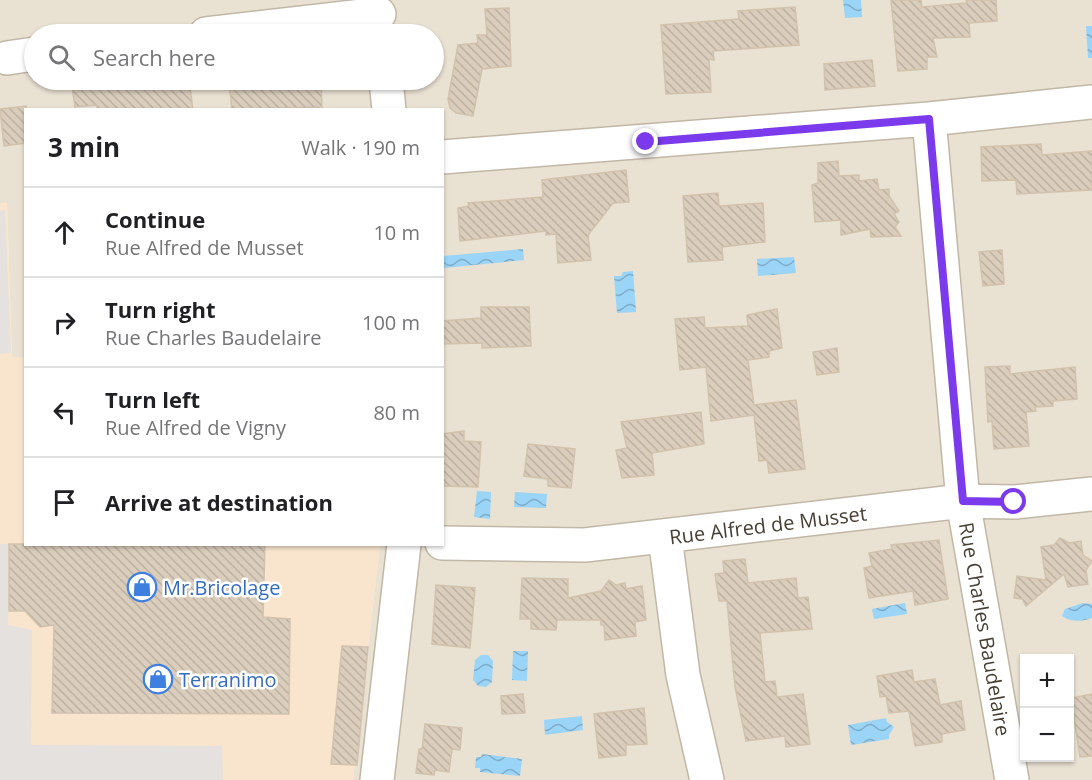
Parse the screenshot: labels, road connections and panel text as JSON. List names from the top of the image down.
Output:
{
  "streets": {
    "street": ["Rue Alfred de Musset", "Rue Charles Baudelaire"]
  },
  "crossings": [
    ["Rue Alfred de Musset", "Rue Charles Baudelaire"]
  ],
  "places": {
    "shop": ["Mr.Bricolage", "Terranimo"]
  },
  "page": {
    "search": "Search here",
    "heading": ["3 min", "Walk · 190 m"],
    "list": [
      ["Continue", "Rue Alfred de Musset", "10 m"],
      ["Turn right", "Rue Charles Baudelaire", "100 m"],
      ["Turn left", "Rue Alfred de Vigny", "80 m"],
      "Arrive at destination"
    ],
    "map_buttons": ["+", "−"]
  }
}
